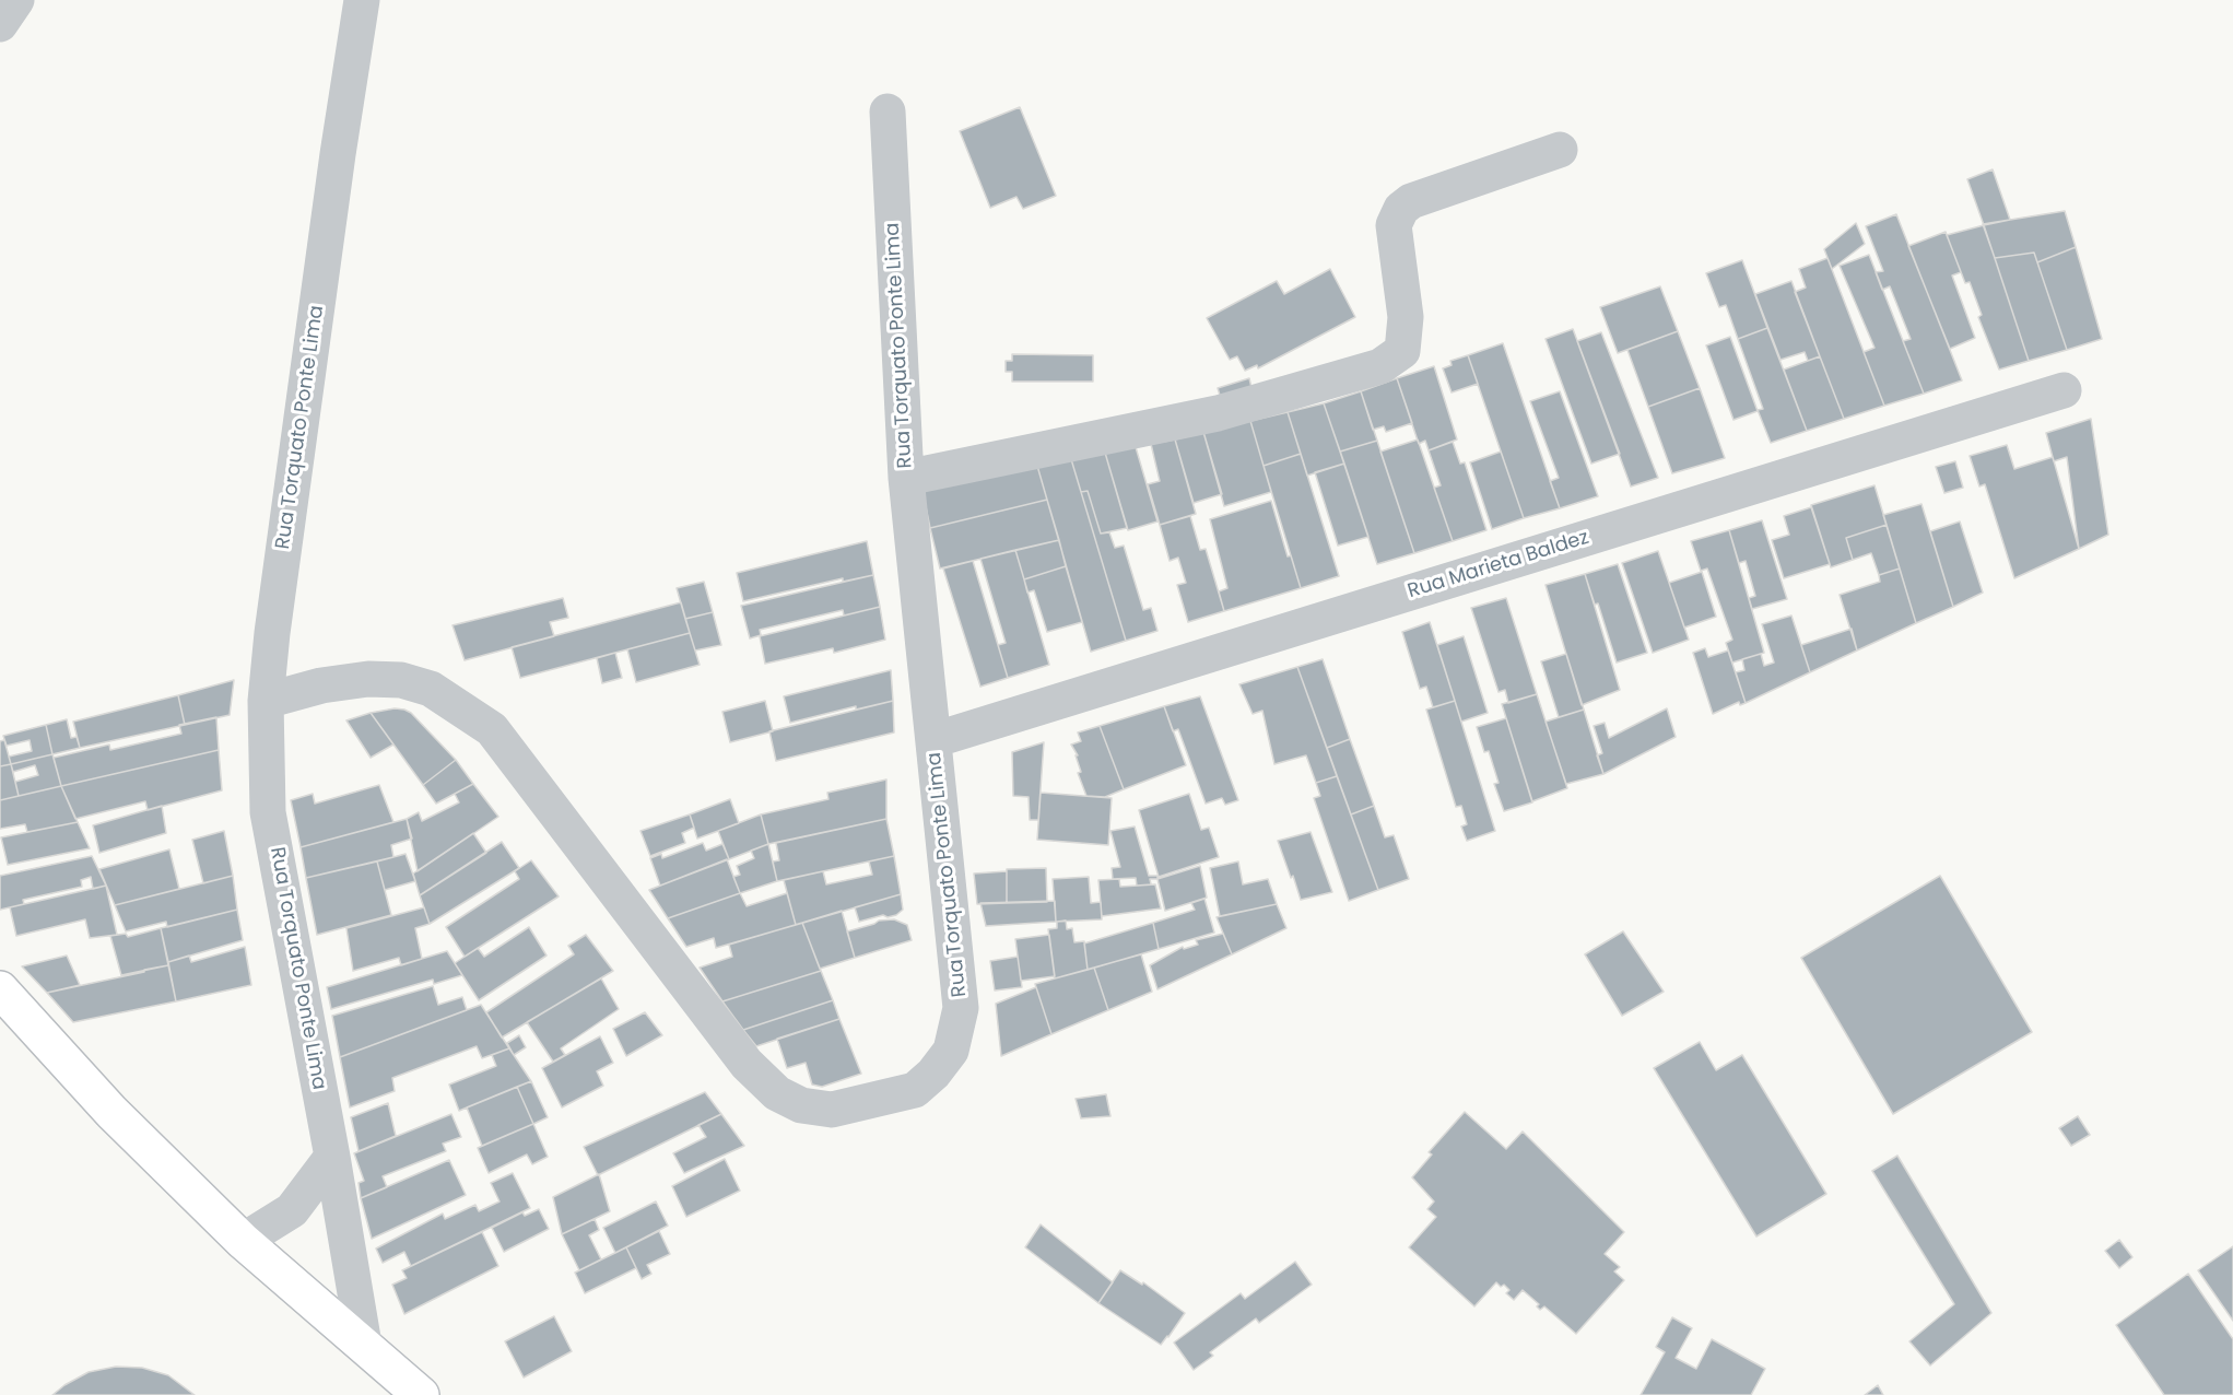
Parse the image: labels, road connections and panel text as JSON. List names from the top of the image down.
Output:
{
  "streets": {
    "street": ["Rua Torquato Ponte Lima", "Rua Marieta Baldez"]
  },
  "crossings": [
    ["Rua Torquato Ponte Lima", "Rua Marieta Baldez"]
  ]
}
